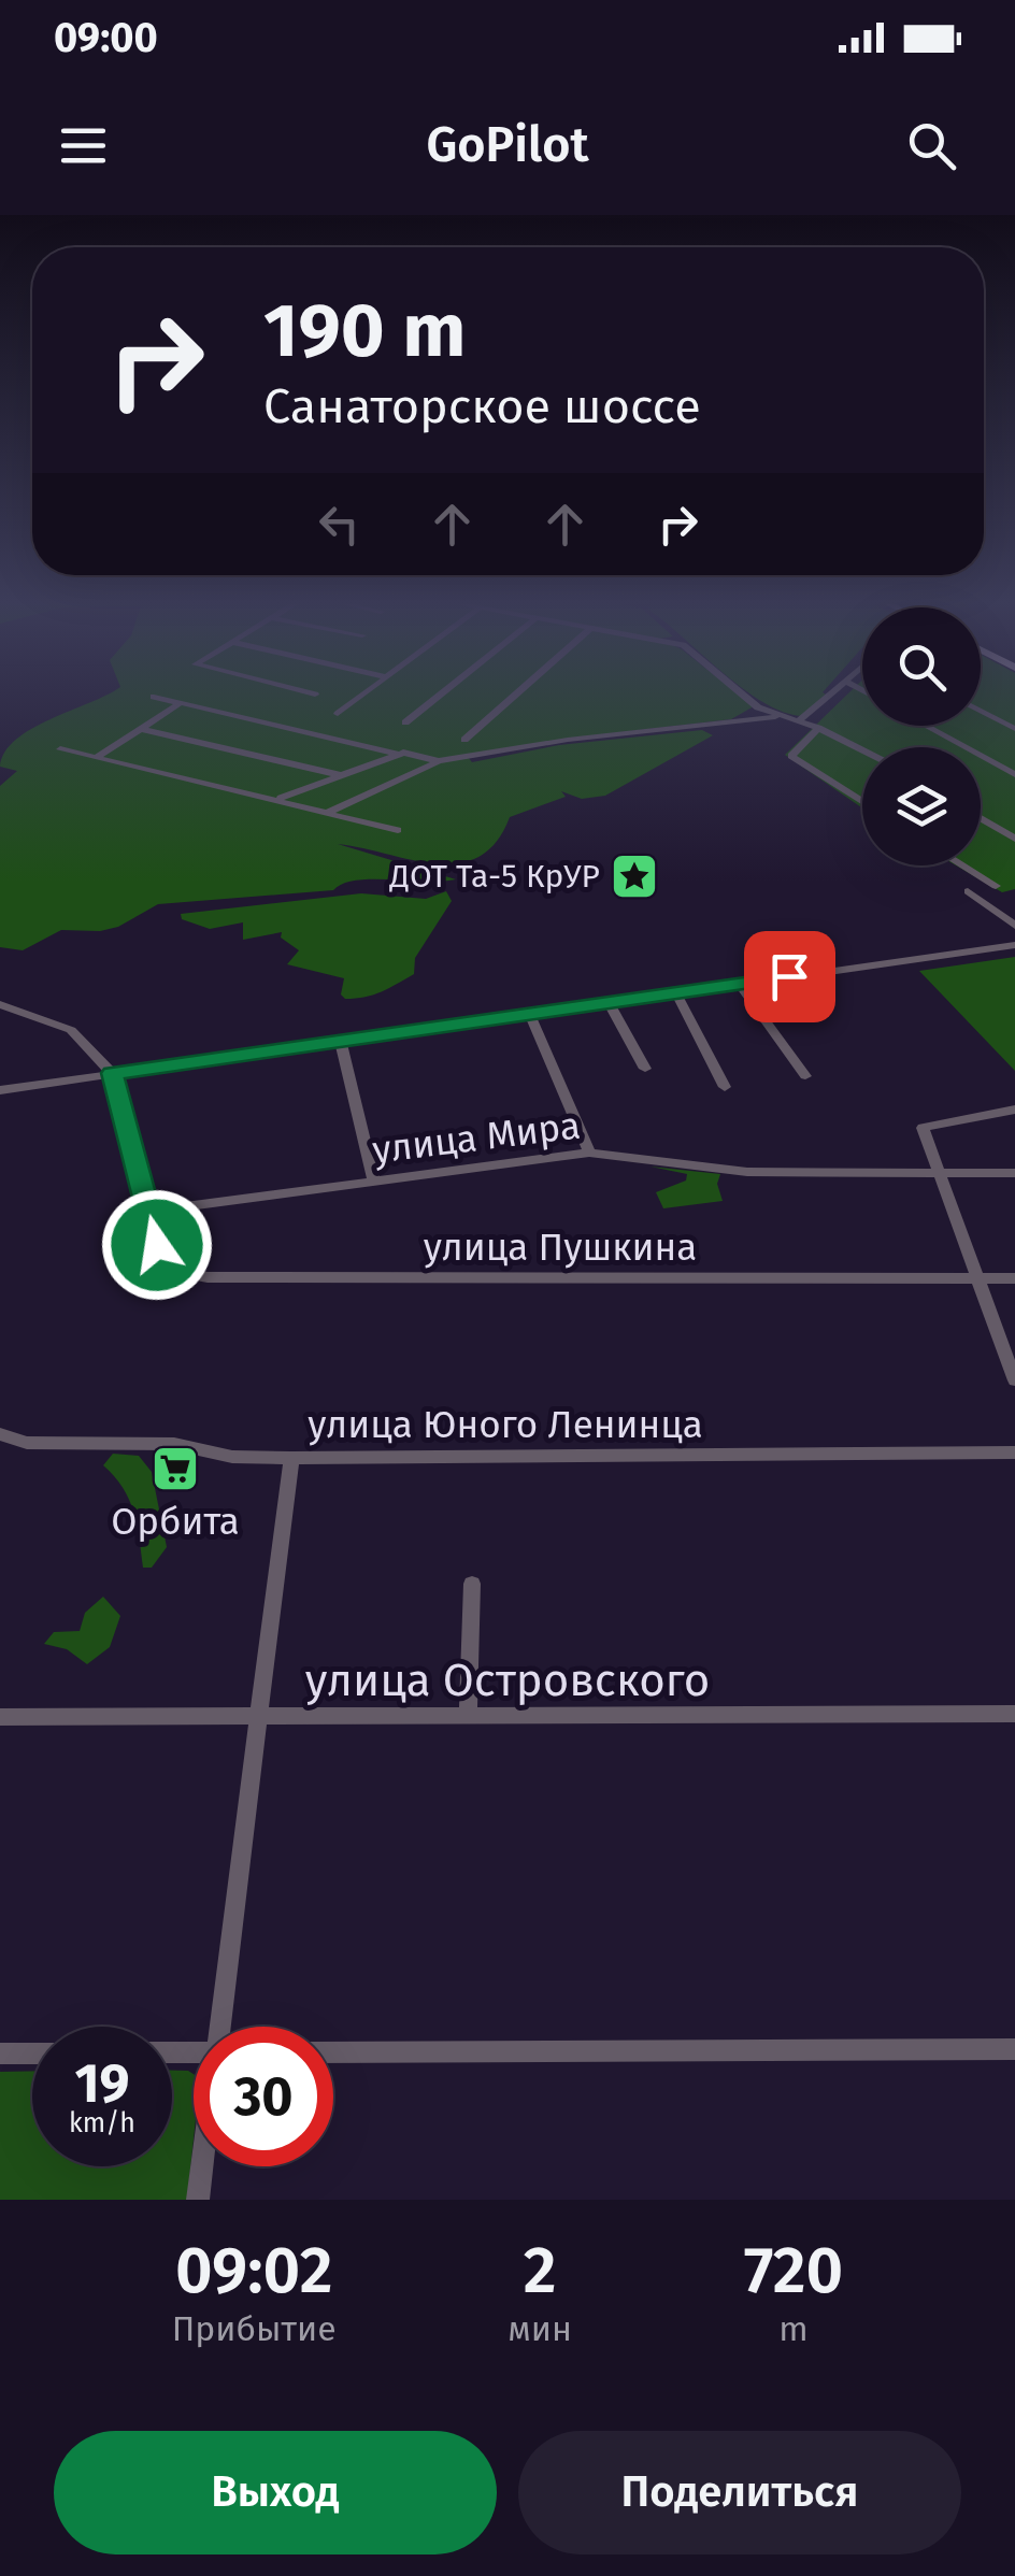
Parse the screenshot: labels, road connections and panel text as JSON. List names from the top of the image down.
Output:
{
  "streets": {
    "street": [
      "улица Мира",
      "улица Пушкина",
      "улица Юного Ленинца",
      "улица Островского"
    ]
  },
  "crossings": [
    ["улица Мира", "улица Пушкина"]
  ],
  "places": {
    "place": ["ДОТ Та-5 КрУР"],
    "supermarket": ["Орбита"]
  },
  "page": {
    "status": "09:00",
    "header": "GoPilot",
    "turn": ["190 m", "Санаторское шоссе"],
    "speed": "19 km/h",
    "limit": "30",
    "eta": [
      "09:02",
      "Прибытие",
      "2",
      "мин",
      "720",
      "m"
    ],
    "buttons": ["Выход", "Поделиться"]
  }
}
